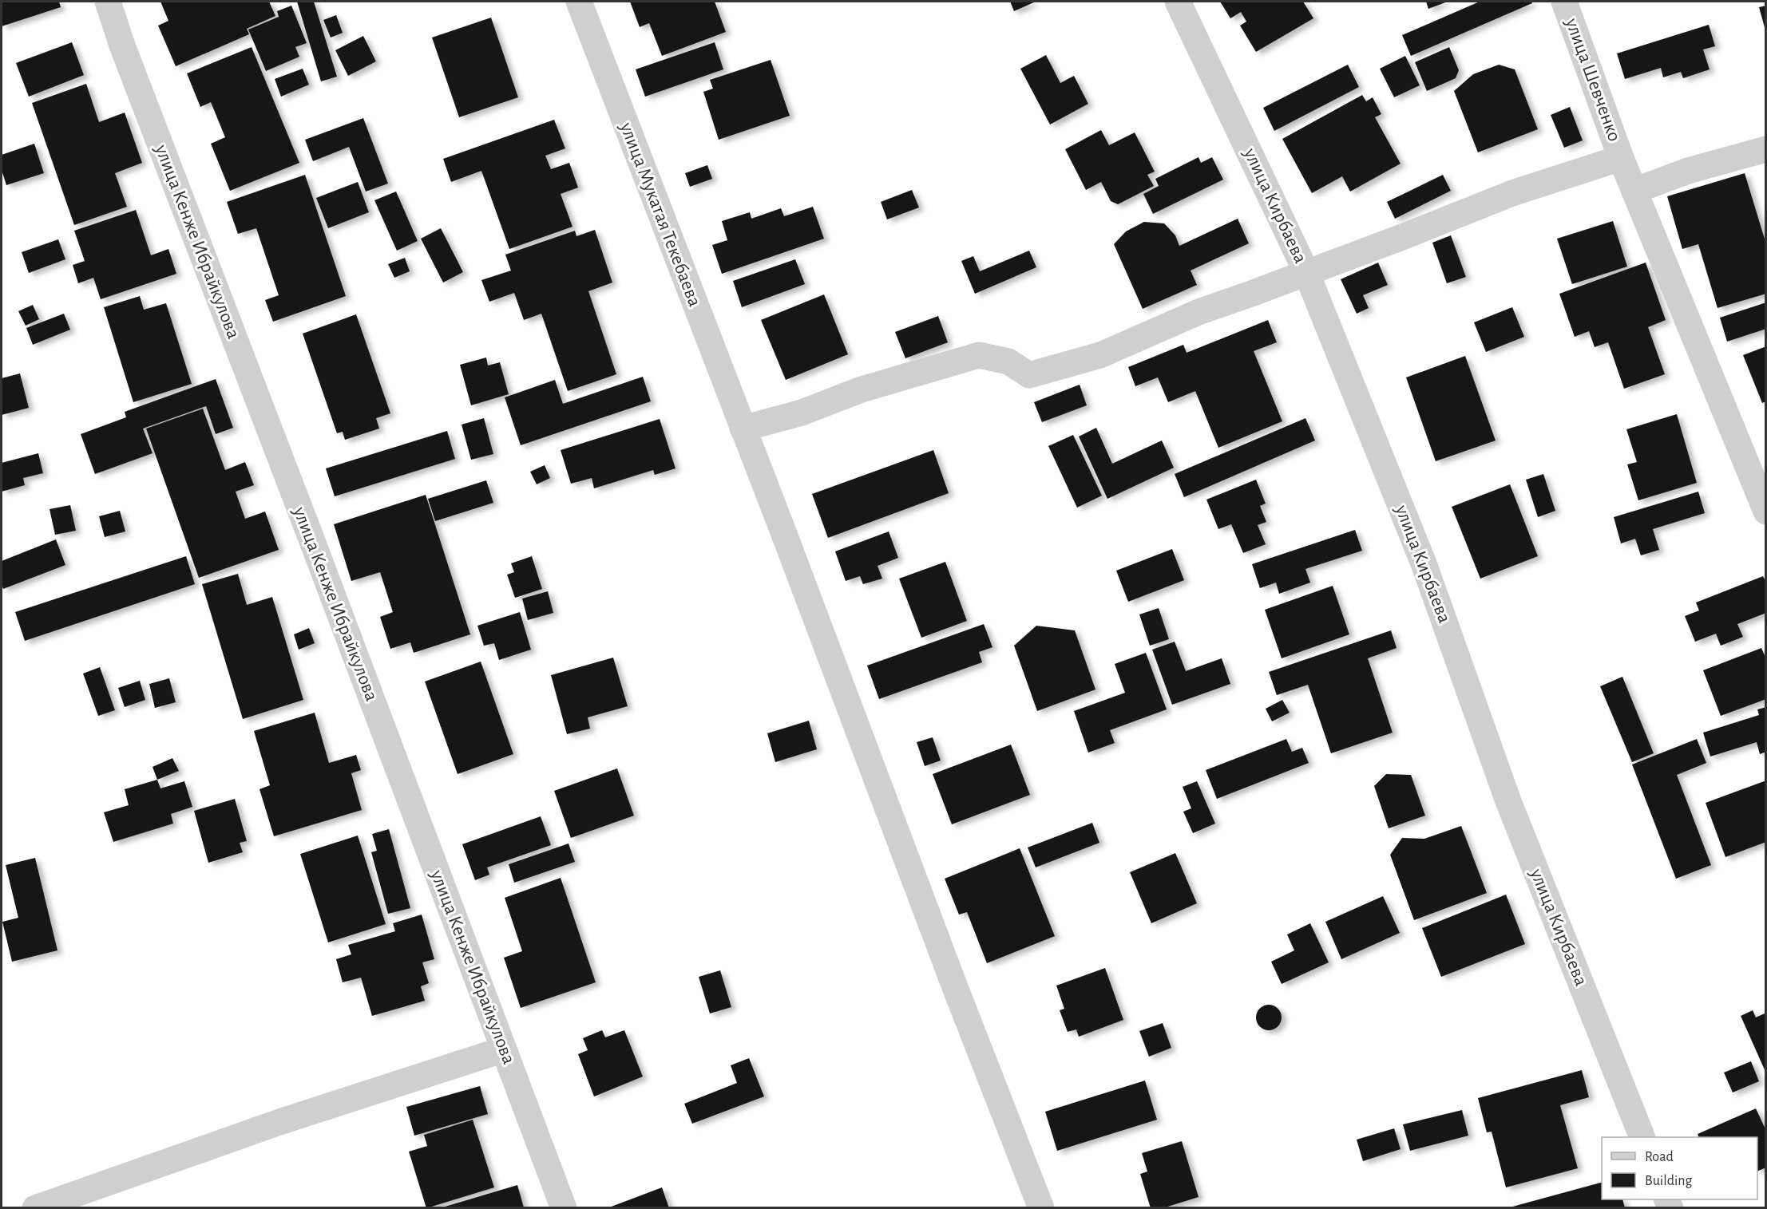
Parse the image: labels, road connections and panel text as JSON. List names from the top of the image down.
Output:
{
  "streets": {
    "street": [
      "улица Шевченко",
      "улица Кирбаева",
      "улица Мукатая Текебаева",
      "улица Кенже Ибрайкулова"
    ]
  },
  "legend": ["Road", "Building"]
}
